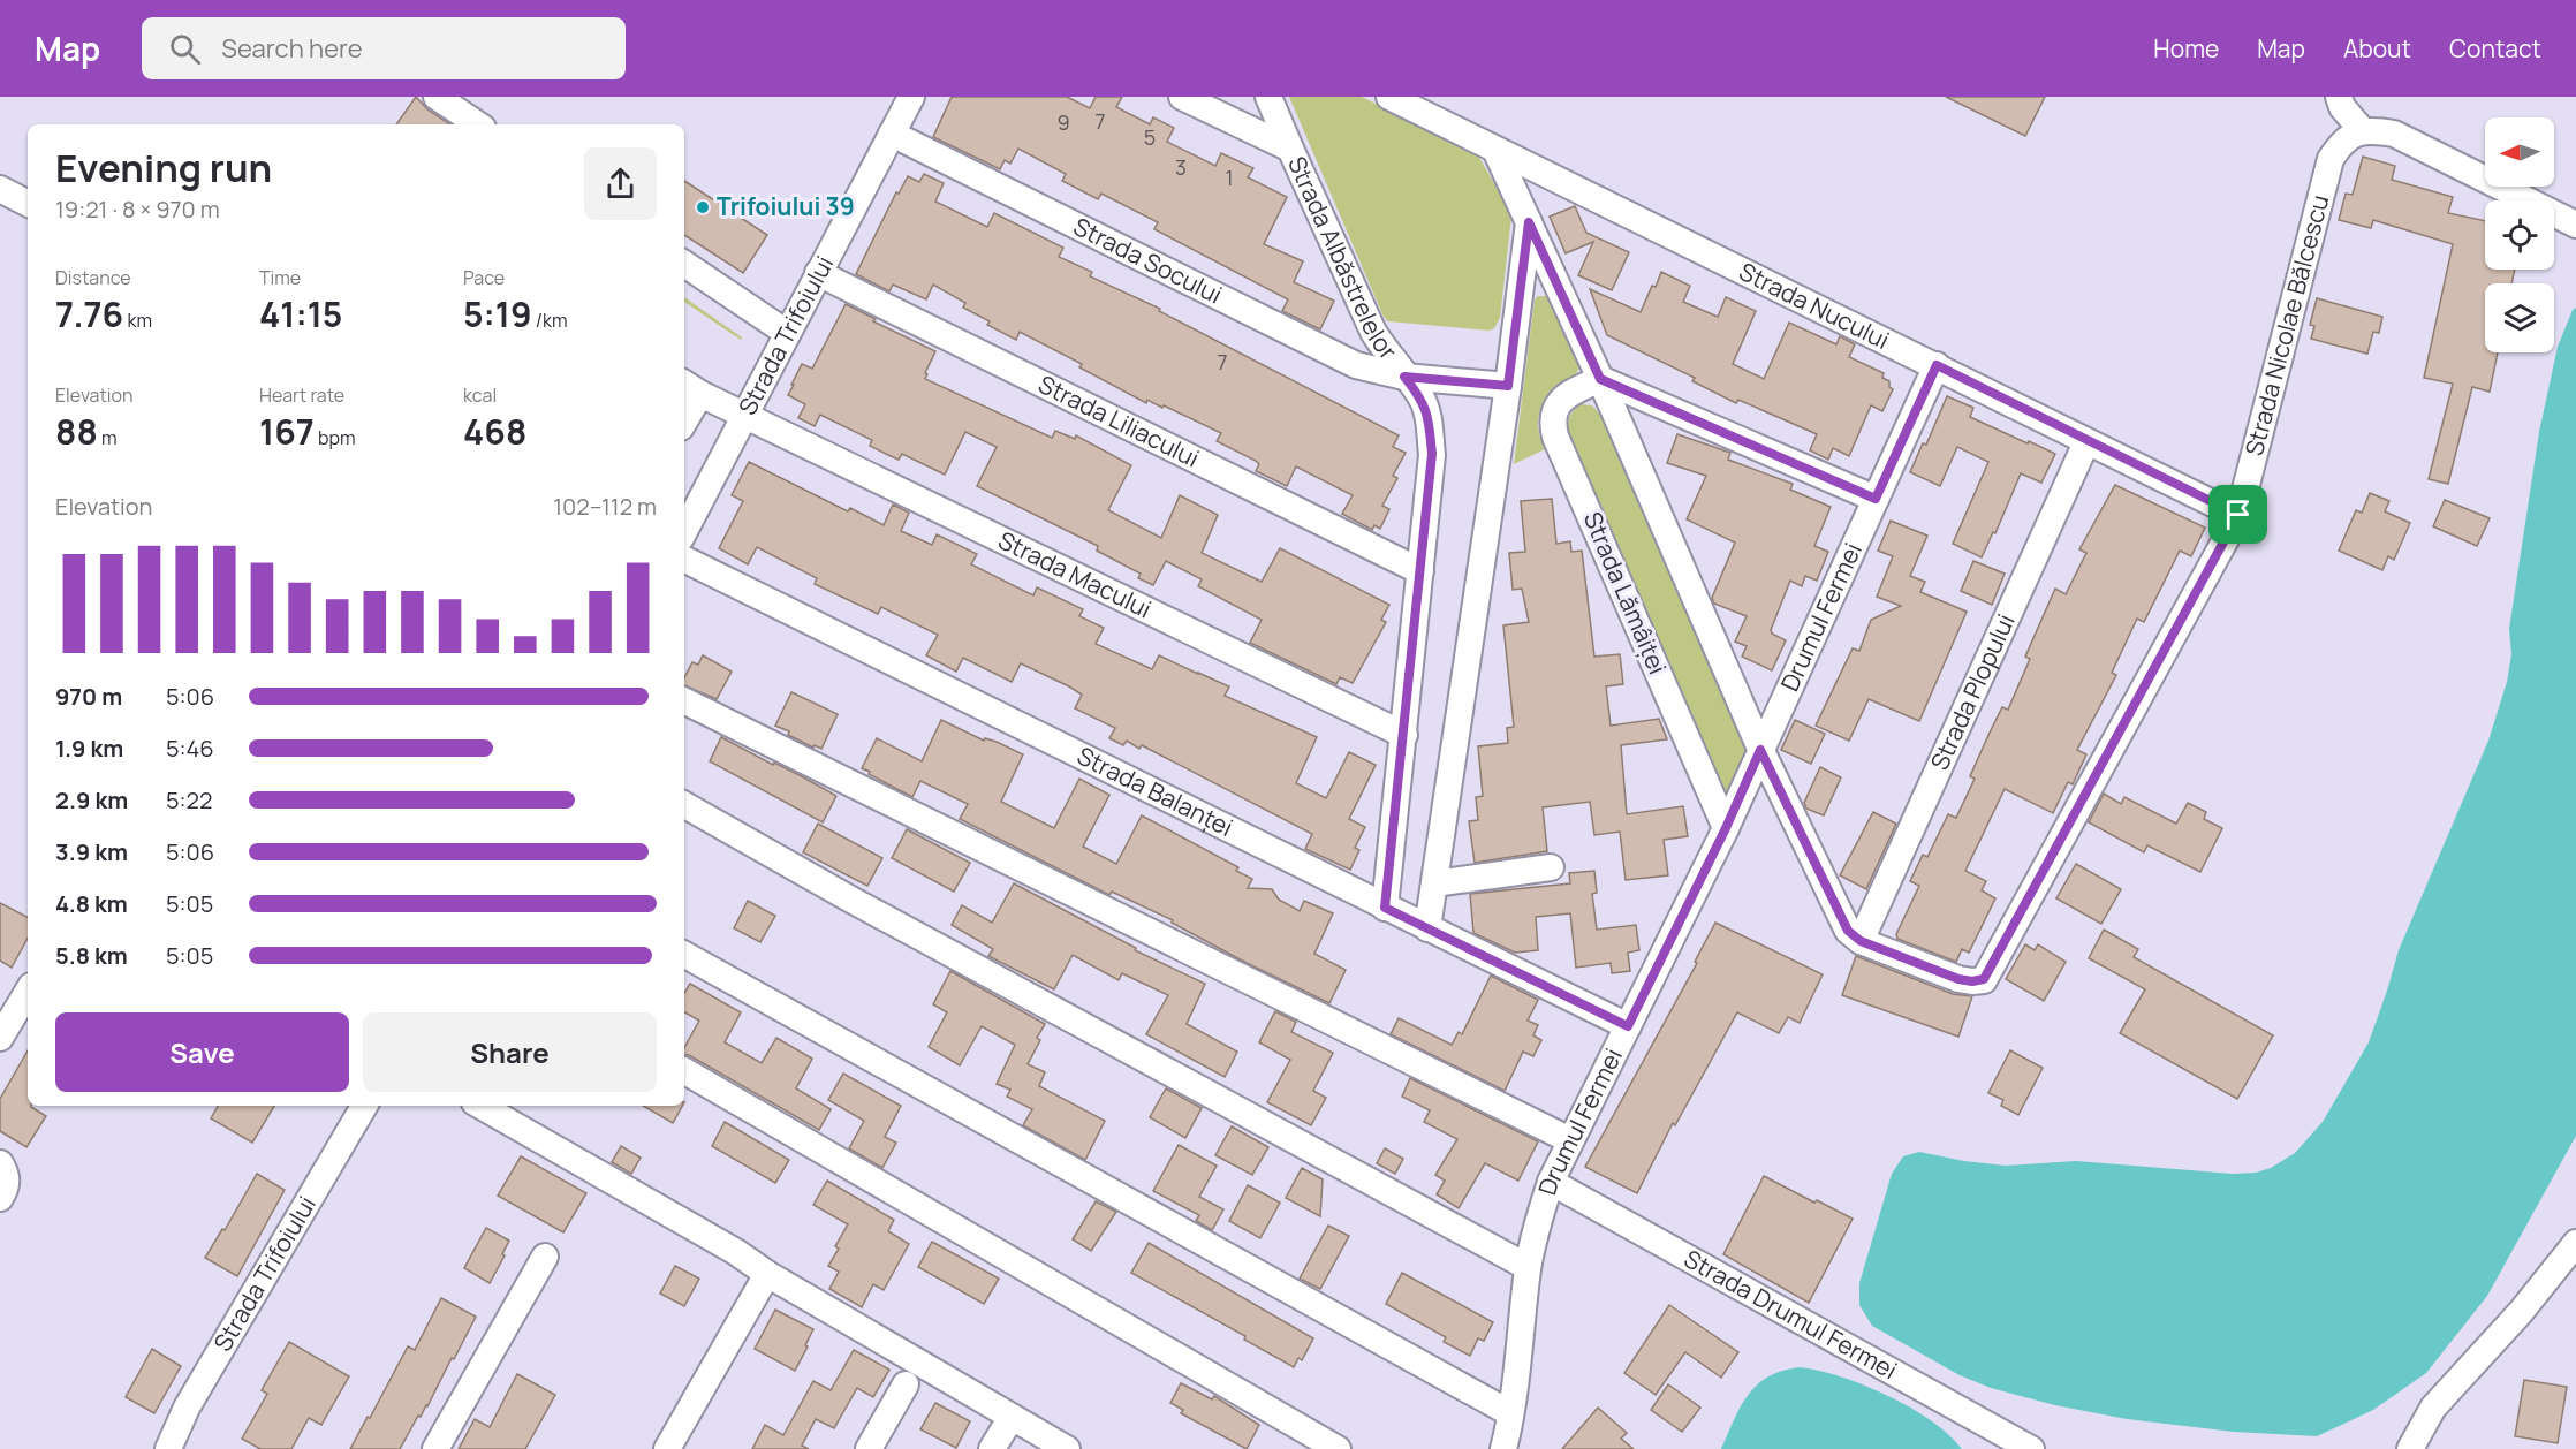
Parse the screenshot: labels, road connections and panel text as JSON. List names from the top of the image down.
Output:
{
  "streets": {
    "street": [
      "Strada Albăstrelelor",
      "Strada Socului",
      "Strada Nucului",
      "Strada Nicolae Bălcescu",
      "Strada Trifoiului",
      "Strada Liliacului",
      "Strada Macului",
      "Strada Lămâiței",
      "Drumul Fermei",
      "Strada Plopului",
      "Strada Balanței",
      "Strada Drumul Fermei"
    ]
  },
  "crossings": [
    ["Strada Albăstrelelor", "Strada Socului"],
    ["Strada Albăstrelelor", "Strada Liliacului"],
    ["Strada Albăstrelelor", "Strada Macului"],
    ["Strada Albăstrelelor", "Strada Balanței"],
    ["Strada Socului", "Strada Trifoiului"],
    ["Strada Nucului", "Strada Nicolae Bălcescu"],
    ["Strada Nucului", "Drumul Fermei"],
    ["Strada Nucului", "Strada Plopului"],
    ["Strada Nicolae Bălcescu", "Strada Plopului"],
    ["Strada Trifoiului", "Strada Liliacului"],
    ["Strada Trifoiului", "Strada Macului"],
    ["Strada Lămâiței", "Drumul Fermei"],
    ["Drumul Fermei", "Strada Balanței"],
    ["Drumul Fermei", "Strada Drumul Fermei"]
  ],
  "places": ["Trifoiului 39"],
  "house_numbers": [
    "7",
    "9",
    "5",
    "3",
    "1",
    "7"
  ],
  "north": "left",
  "page": {
    "header": "Map",
    "search": "Search here",
    "nav": [
      "Home",
      "Map",
      "About",
      "Contact"
    ],
    "heading": ["Evening run", "19:21 · 8 × 970 m"],
    "stats": [
      ["Distance", "7.76 km"],
      ["Time", "41:15"],
      ["Pace", "5:19 /km"],
      ["Elevation", "88 m"],
      ["Heart rate", "167 bpm"],
      ["kcal", "468"]
    ],
    "chart": ["Elevation", "102–112 m"],
    "list": [
      {
        "name": "970 m",
        "note": "5:06"
      },
      {
        "name": "1.9 km",
        "note": "5:46"
      },
      {
        "name": "2.9 km",
        "note": "5:22"
      },
      {
        "name": "3.9 km",
        "note": "5:06"
      },
      {
        "name": "4.8 km",
        "note": "5:05"
      },
      {
        "name": "5.8 km",
        "note": "5:05"
      }
    ],
    "buttons": ["Save", "Share"]
  }
}
